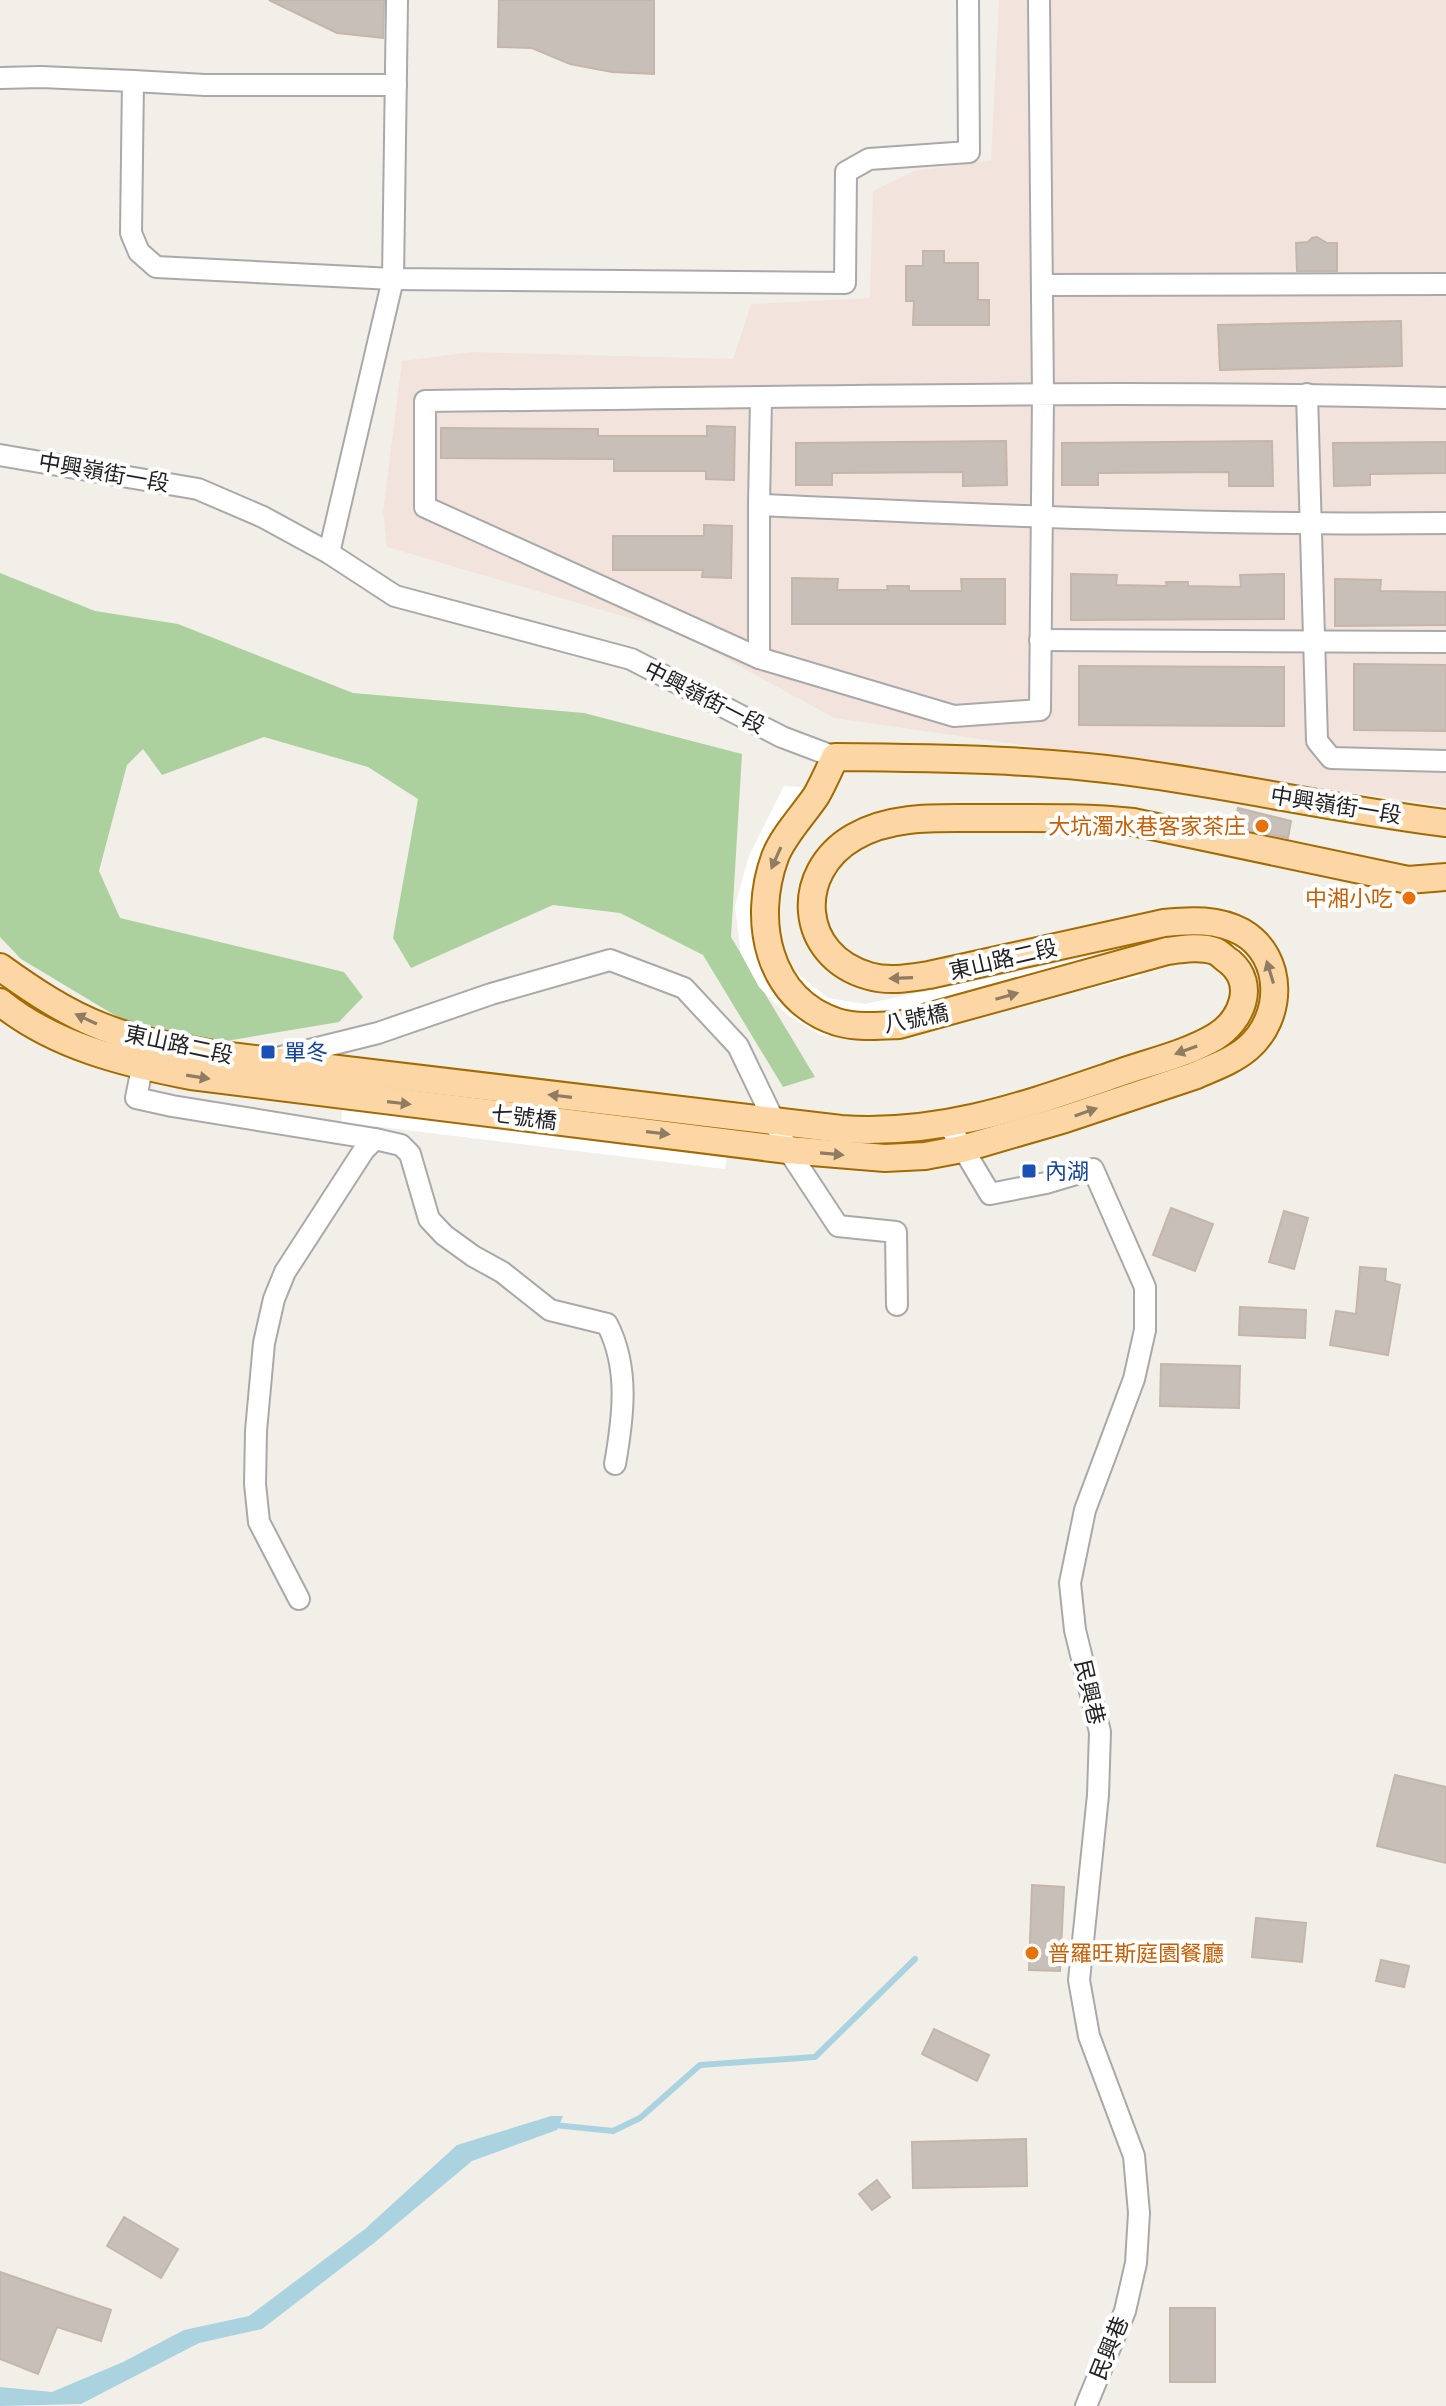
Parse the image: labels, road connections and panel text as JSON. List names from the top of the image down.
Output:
{
  "streets": {
    "main road": [
      "中興嶺街一段",
      "東山路二段",
      "八號橋",
      "七號橋"
    ],
    "street": ["民興巷"]
  },
  "crossings": [
    ["中興嶺街一段", "八號橋"],
    ["東山路二段", "七號橋"],
    ["東山路二段", "民興巷"],
    ["八號橋", "民興巷"]
  ],
  "places": {
    "other": ["大坑濁水巷客家茶庄", "中湘小吃", "普羅旺斯庭園餐廳"],
    "transit": ["單冬", "內湖"]
  }
}
